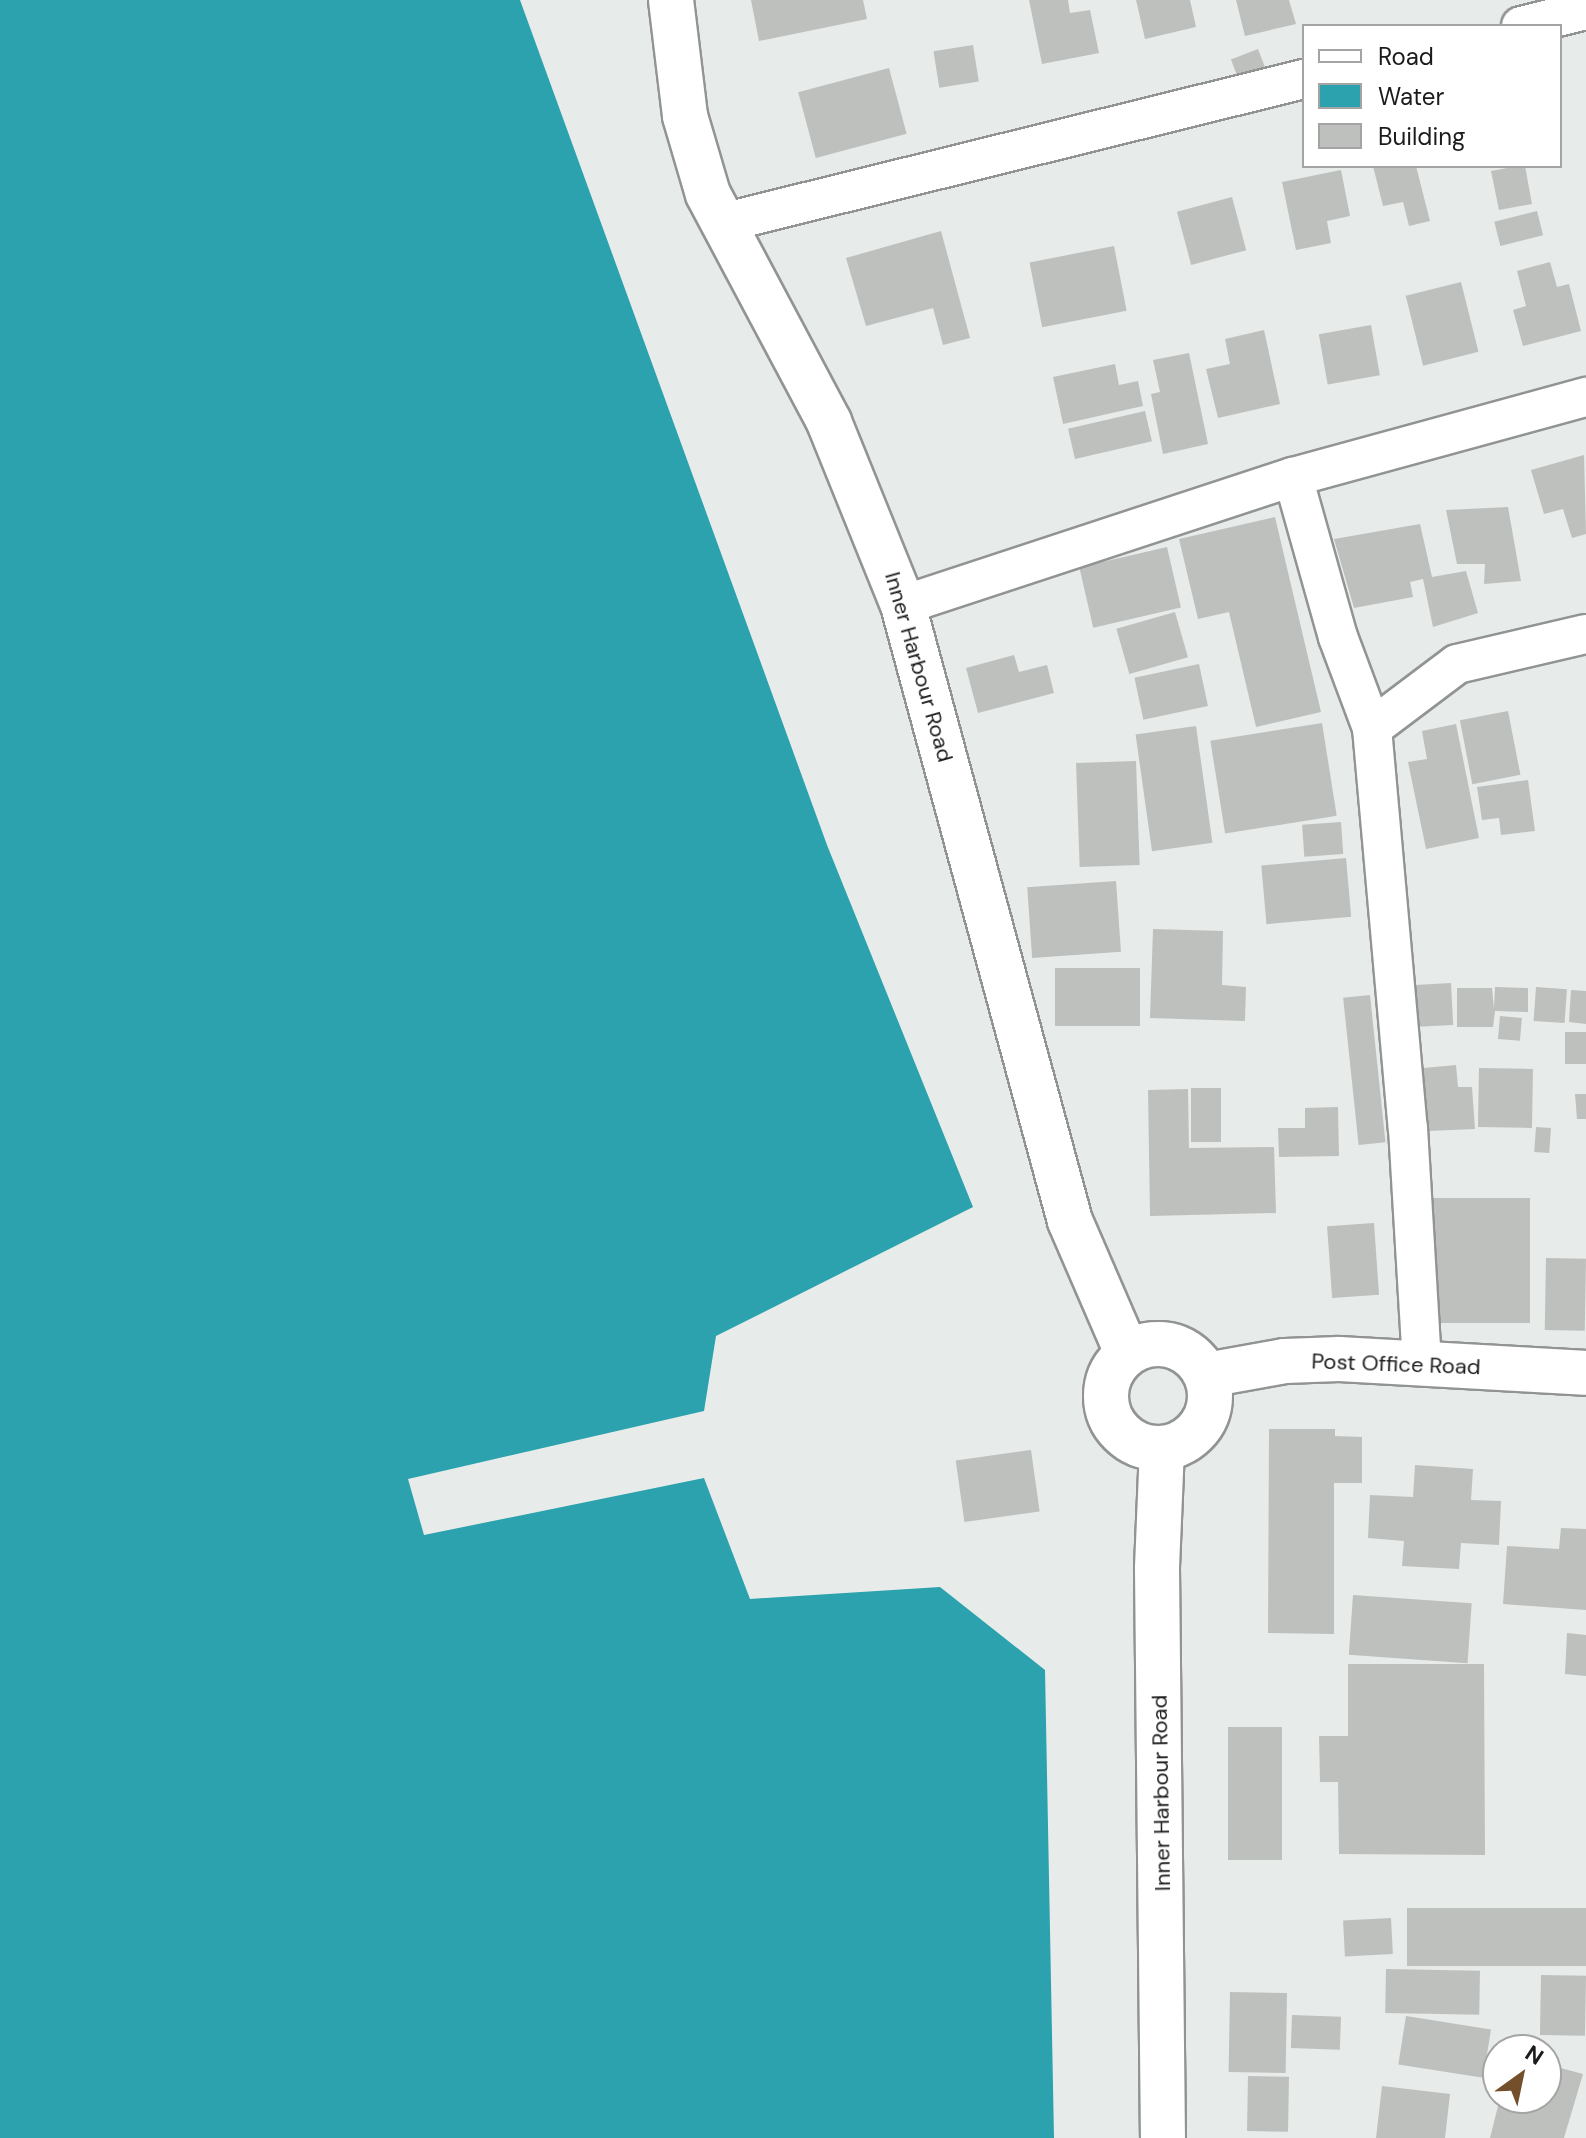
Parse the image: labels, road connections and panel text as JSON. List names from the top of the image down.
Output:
{
  "streets": {
    "main road": ["Inner Harbour Road", "Post Office Road"]
  },
  "crossings": [
    ["Inner Harbour Road", "Post Office Road"]
  ],
  "legend": ["Road", "Water", "Building"],
  "north": "top right"
}
